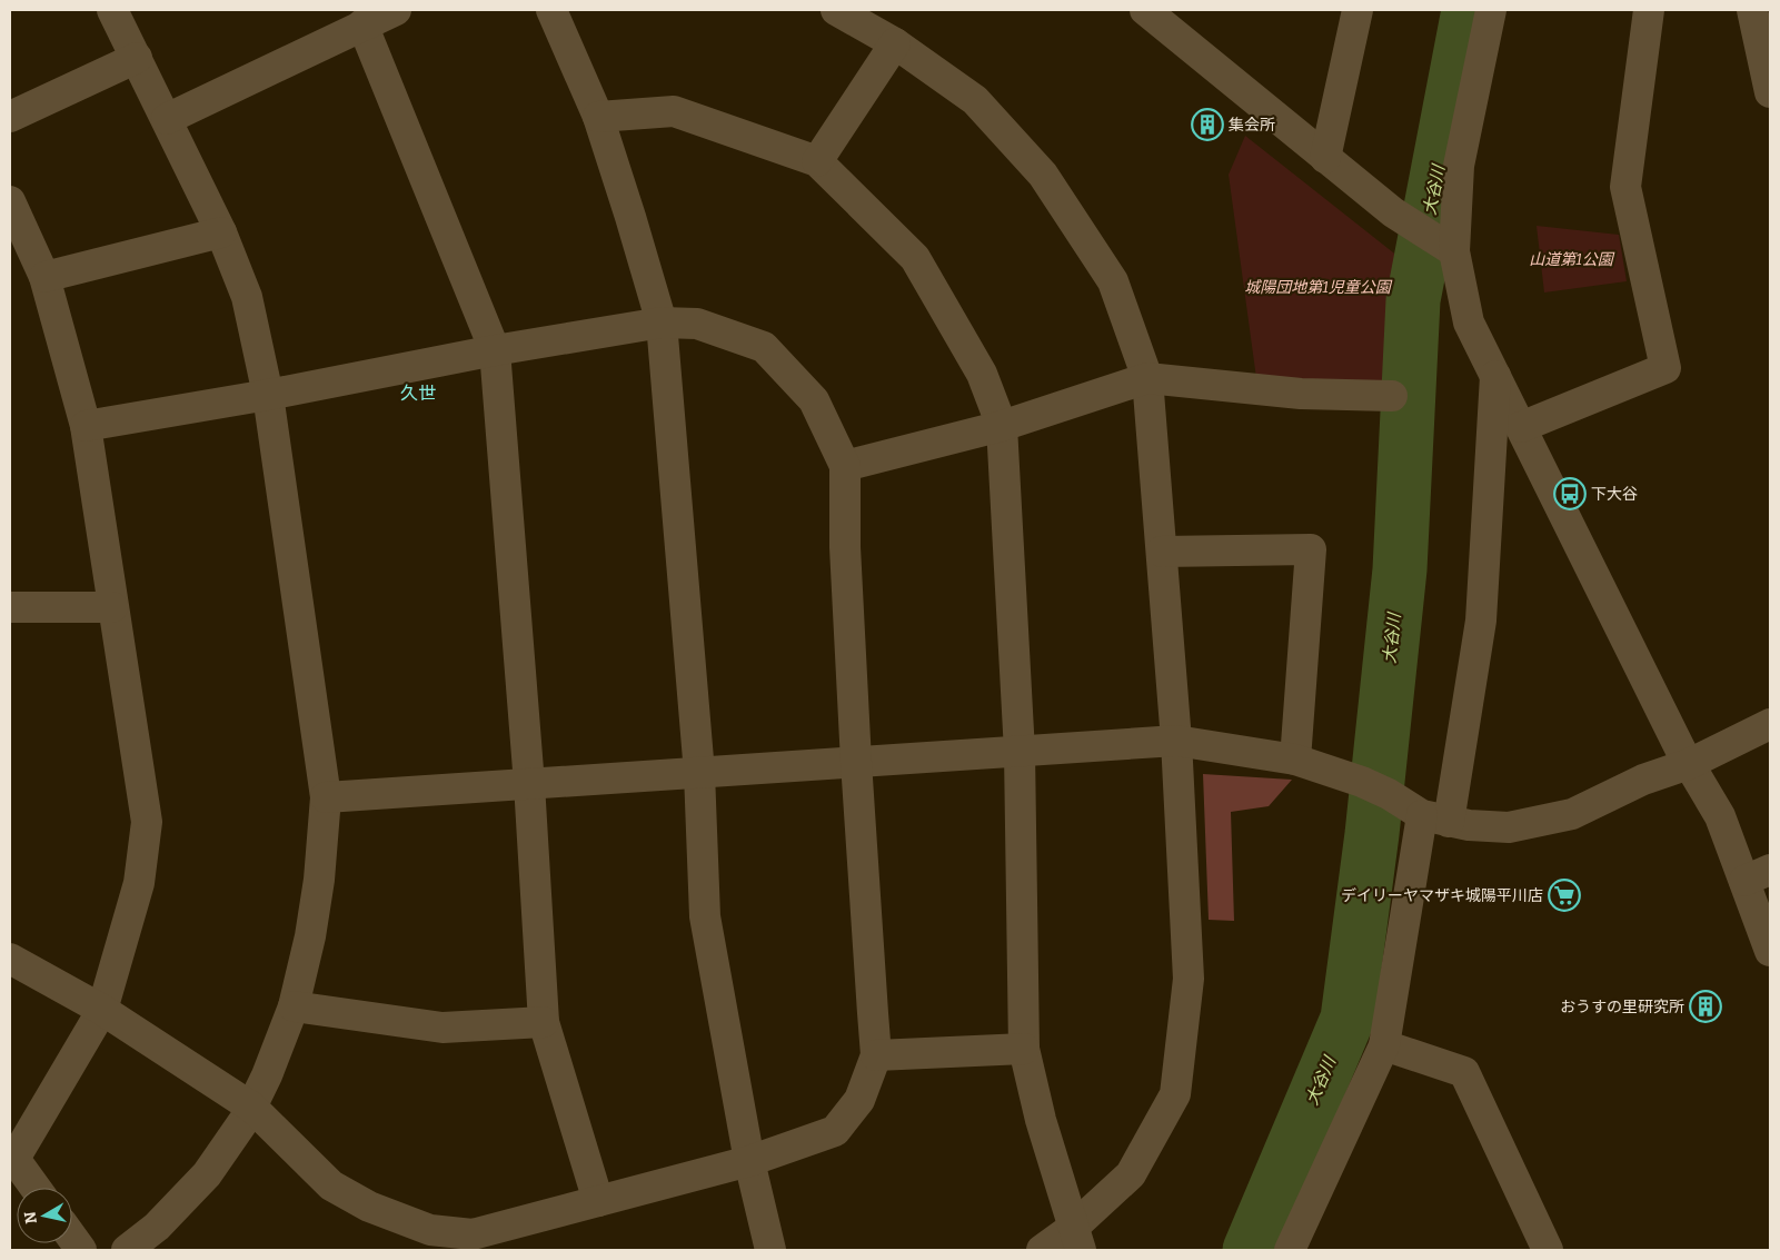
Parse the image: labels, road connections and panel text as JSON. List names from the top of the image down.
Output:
{
  "districts": ["久世"],
  "water": ["大谷川"],
  "parks": ["山道第1公園", "城陽団地第1児童公園"],
  "places": {
    "building": ["集会所", "おうすの里研究所"],
    "bus stop": ["下大谷"],
    "supermarket": ["デイリーヤマザキ城陽平川店"]
  },
  "north": "left"
}
